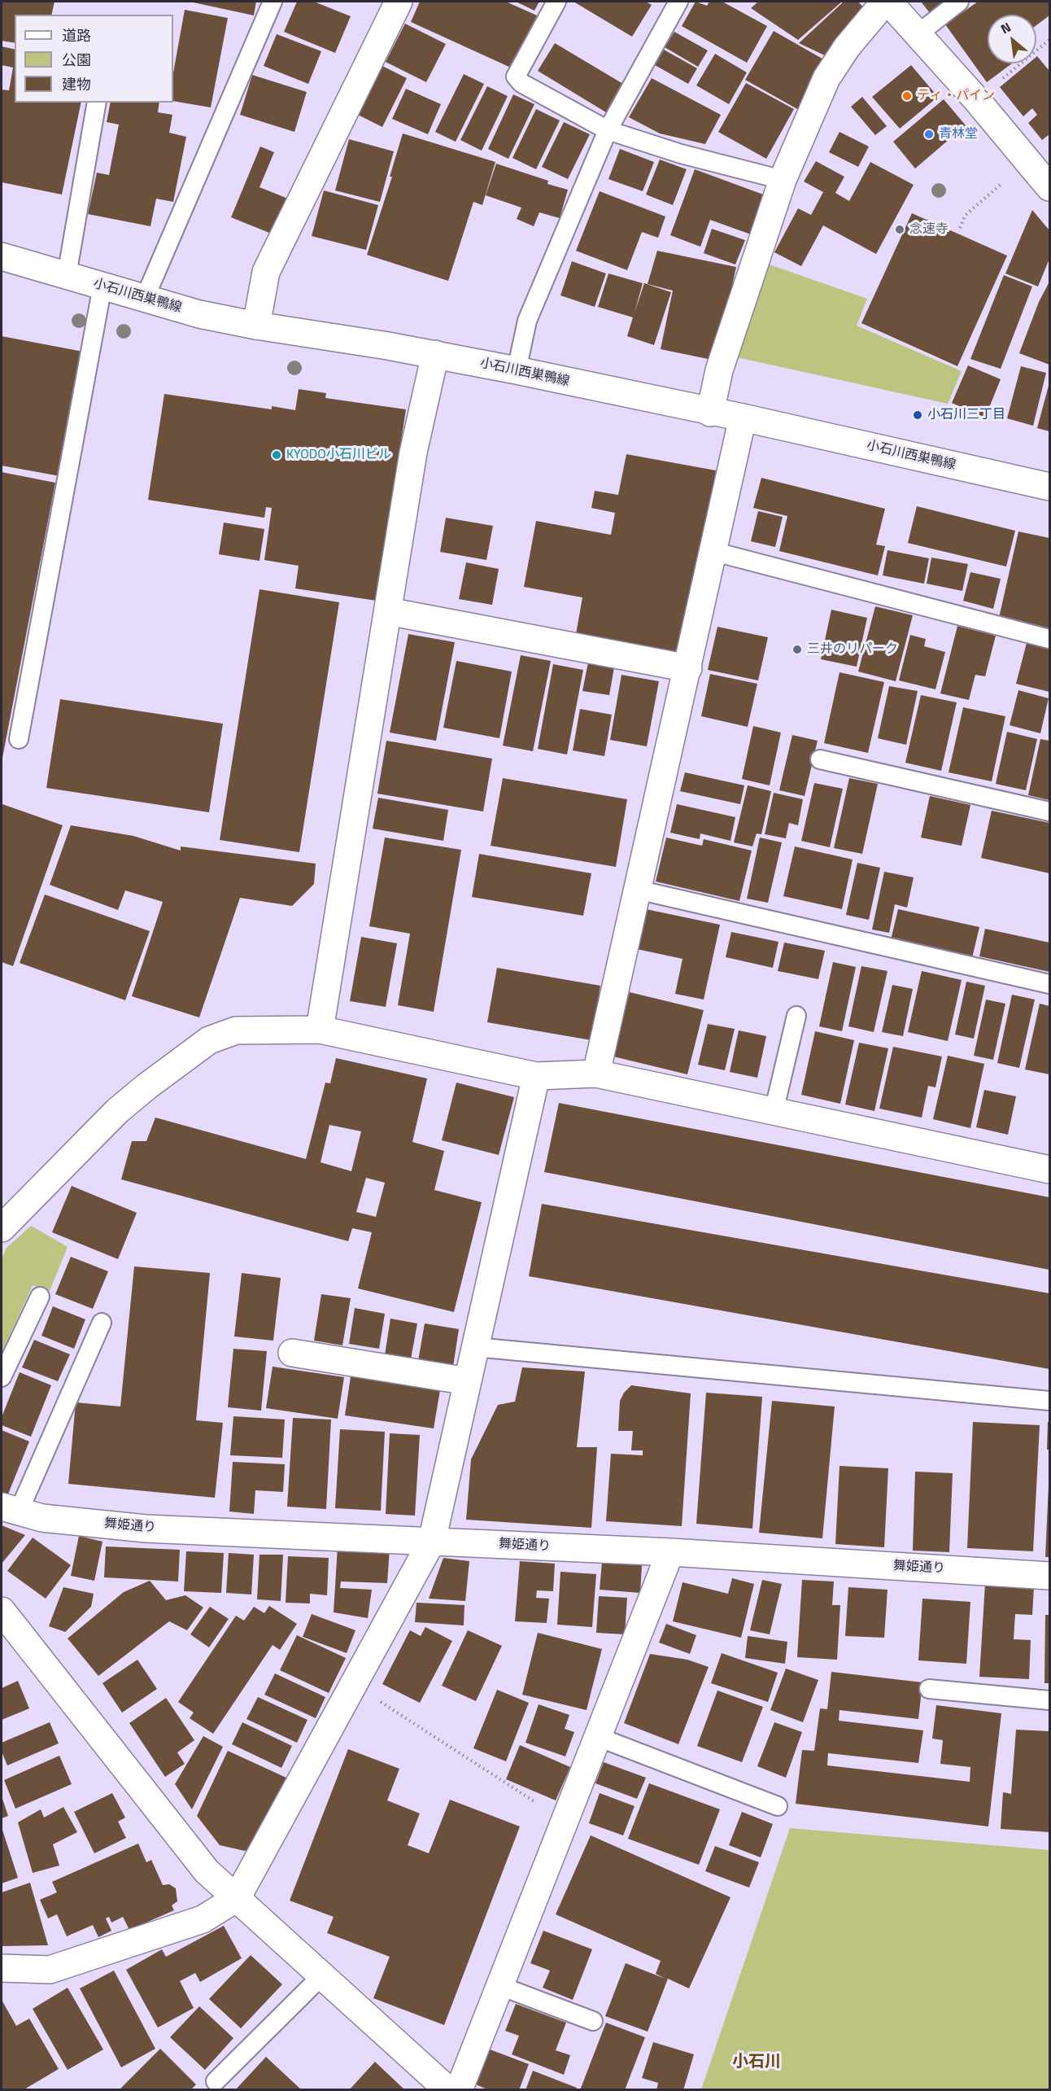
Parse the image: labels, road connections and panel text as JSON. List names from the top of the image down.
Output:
{
  "streets": {
    "street": ["小石川西巣鴨線", "舞姫通り"]
  },
  "districts": ["小石川"],
  "places": [
    "ティ・パイン",
    "青林堂",
    "念速寺",
    "小石川三丁目",
    "KYODO小石川ビル",
    "三井のリパーク"
  ],
  "legend": ["道路", "公園", "建物"],
  "north": "top left"
}
